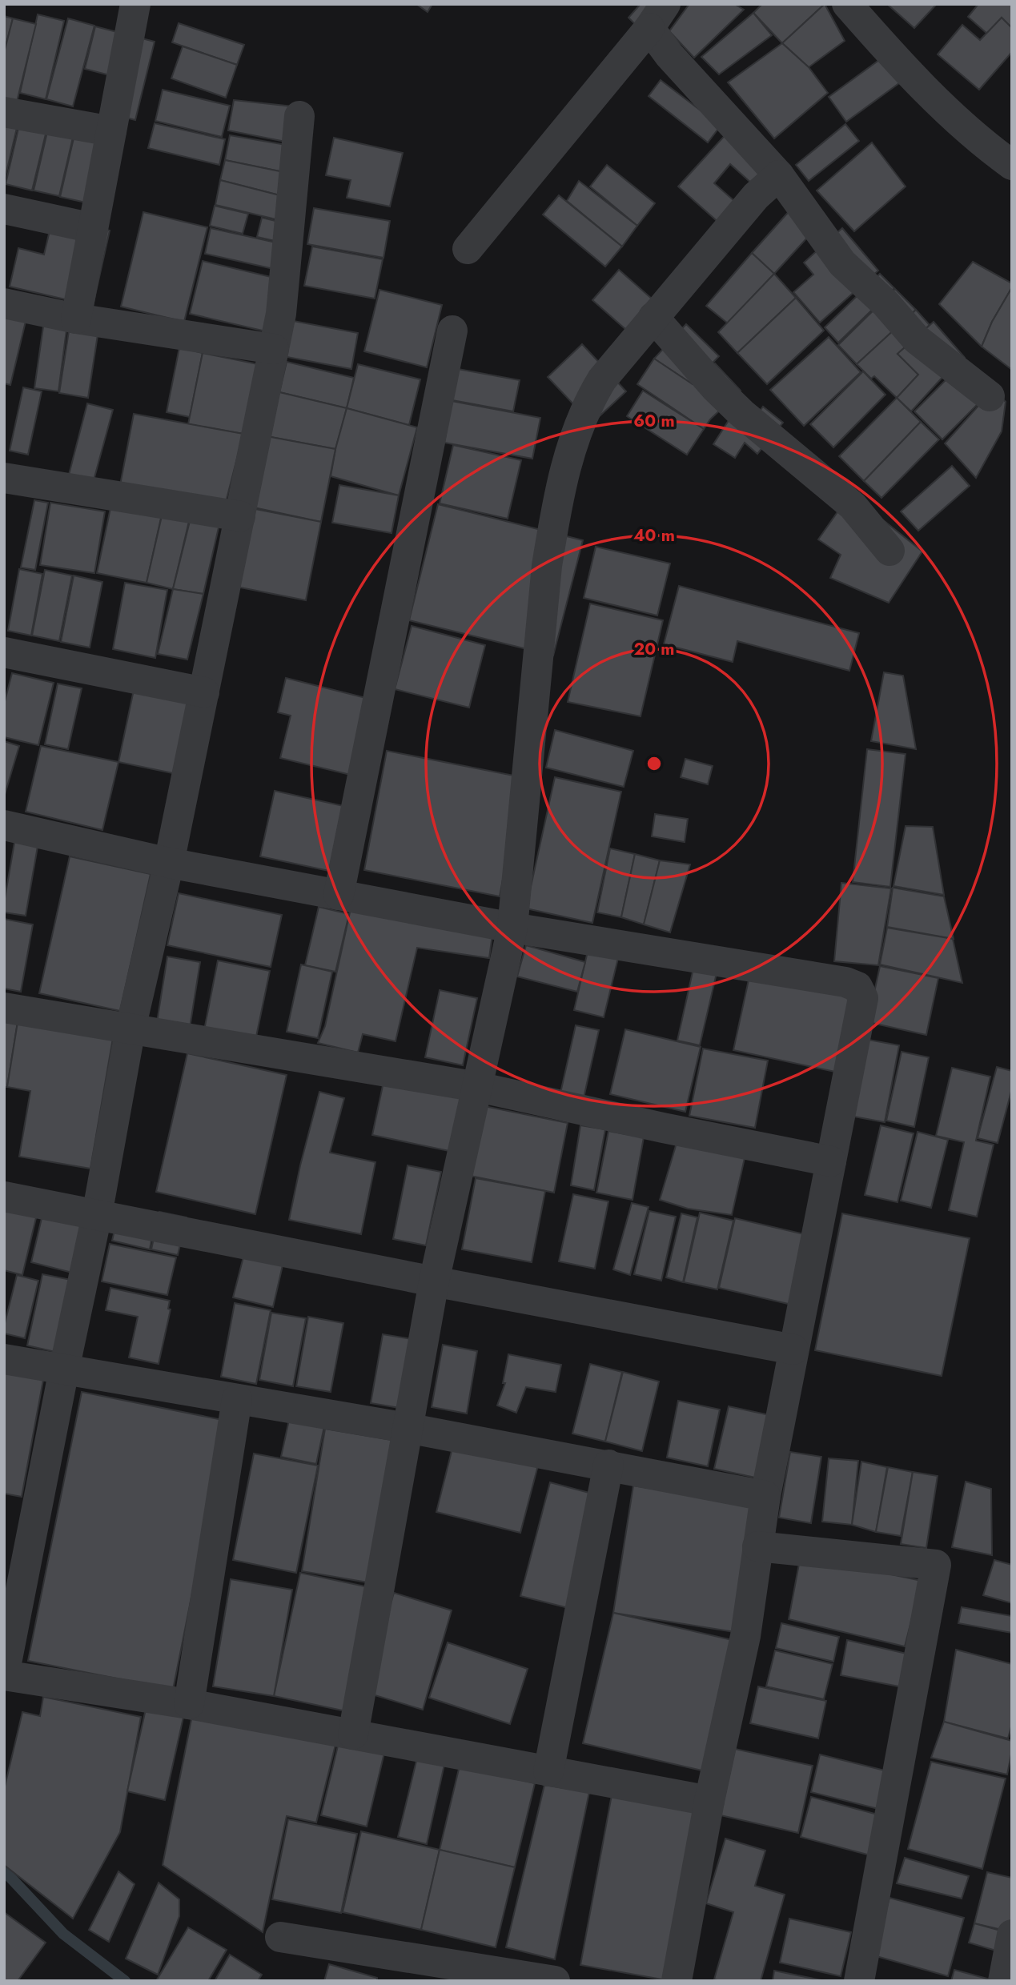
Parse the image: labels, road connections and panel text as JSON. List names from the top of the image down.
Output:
{
  "rings": ["60 m", "40 m", "20 m"]
}
